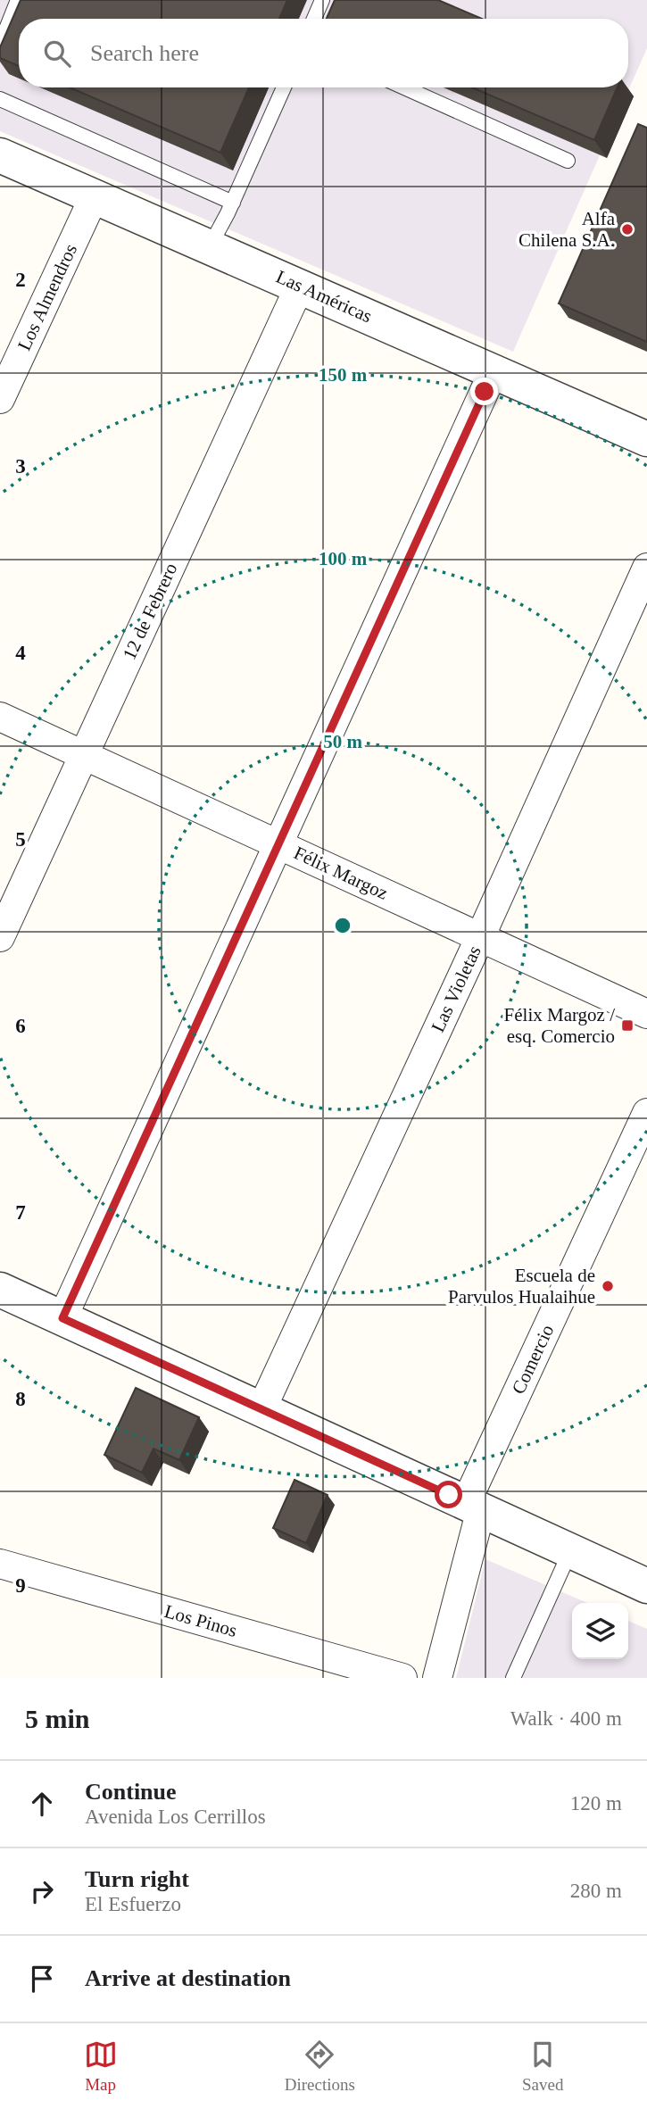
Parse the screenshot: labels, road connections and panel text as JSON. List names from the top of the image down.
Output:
{
  "streets": {
    "street": [
      "Las Américas",
      "Los Almendros",
      "12 de Febrero",
      "Félix Margoz",
      "Las Violetas",
      "Comercio",
      "Los Pinos"
    ]
  },
  "crossings": [
    ["Las Américas", "Los Almendros"],
    ["Las Américas", "12 de Febrero"],
    ["12 de Febrero", "Félix Margoz"],
    ["Félix Margoz", "Las Violetas"]
  ],
  "places": {
    "other": ["Alfa Chilena S.A.", "Escuela de Parvulos Hualaihue"],
    "transit": ["Félix Margoz / esq. Comercio"]
  },
  "page": {
    "search": "Search here",
    "heading": ["5 min", "Walk · 400 m"],
    "list": [
      ["Continue", "Avenida Los Cerrillos", "120 m"],
      ["Turn right", "El Esfuerzo", "280 m"],
      "Arrive at destination"
    ],
    "nav": ["Map", "Directions", "Saved"]
  },
  "grid": {
    "rows": [
      "2",
      "3",
      "4",
      "5",
      "6",
      "7",
      "8",
      "9"
    ]
  },
  "rings": ["150 m", "100 m", "50 m"]
}
